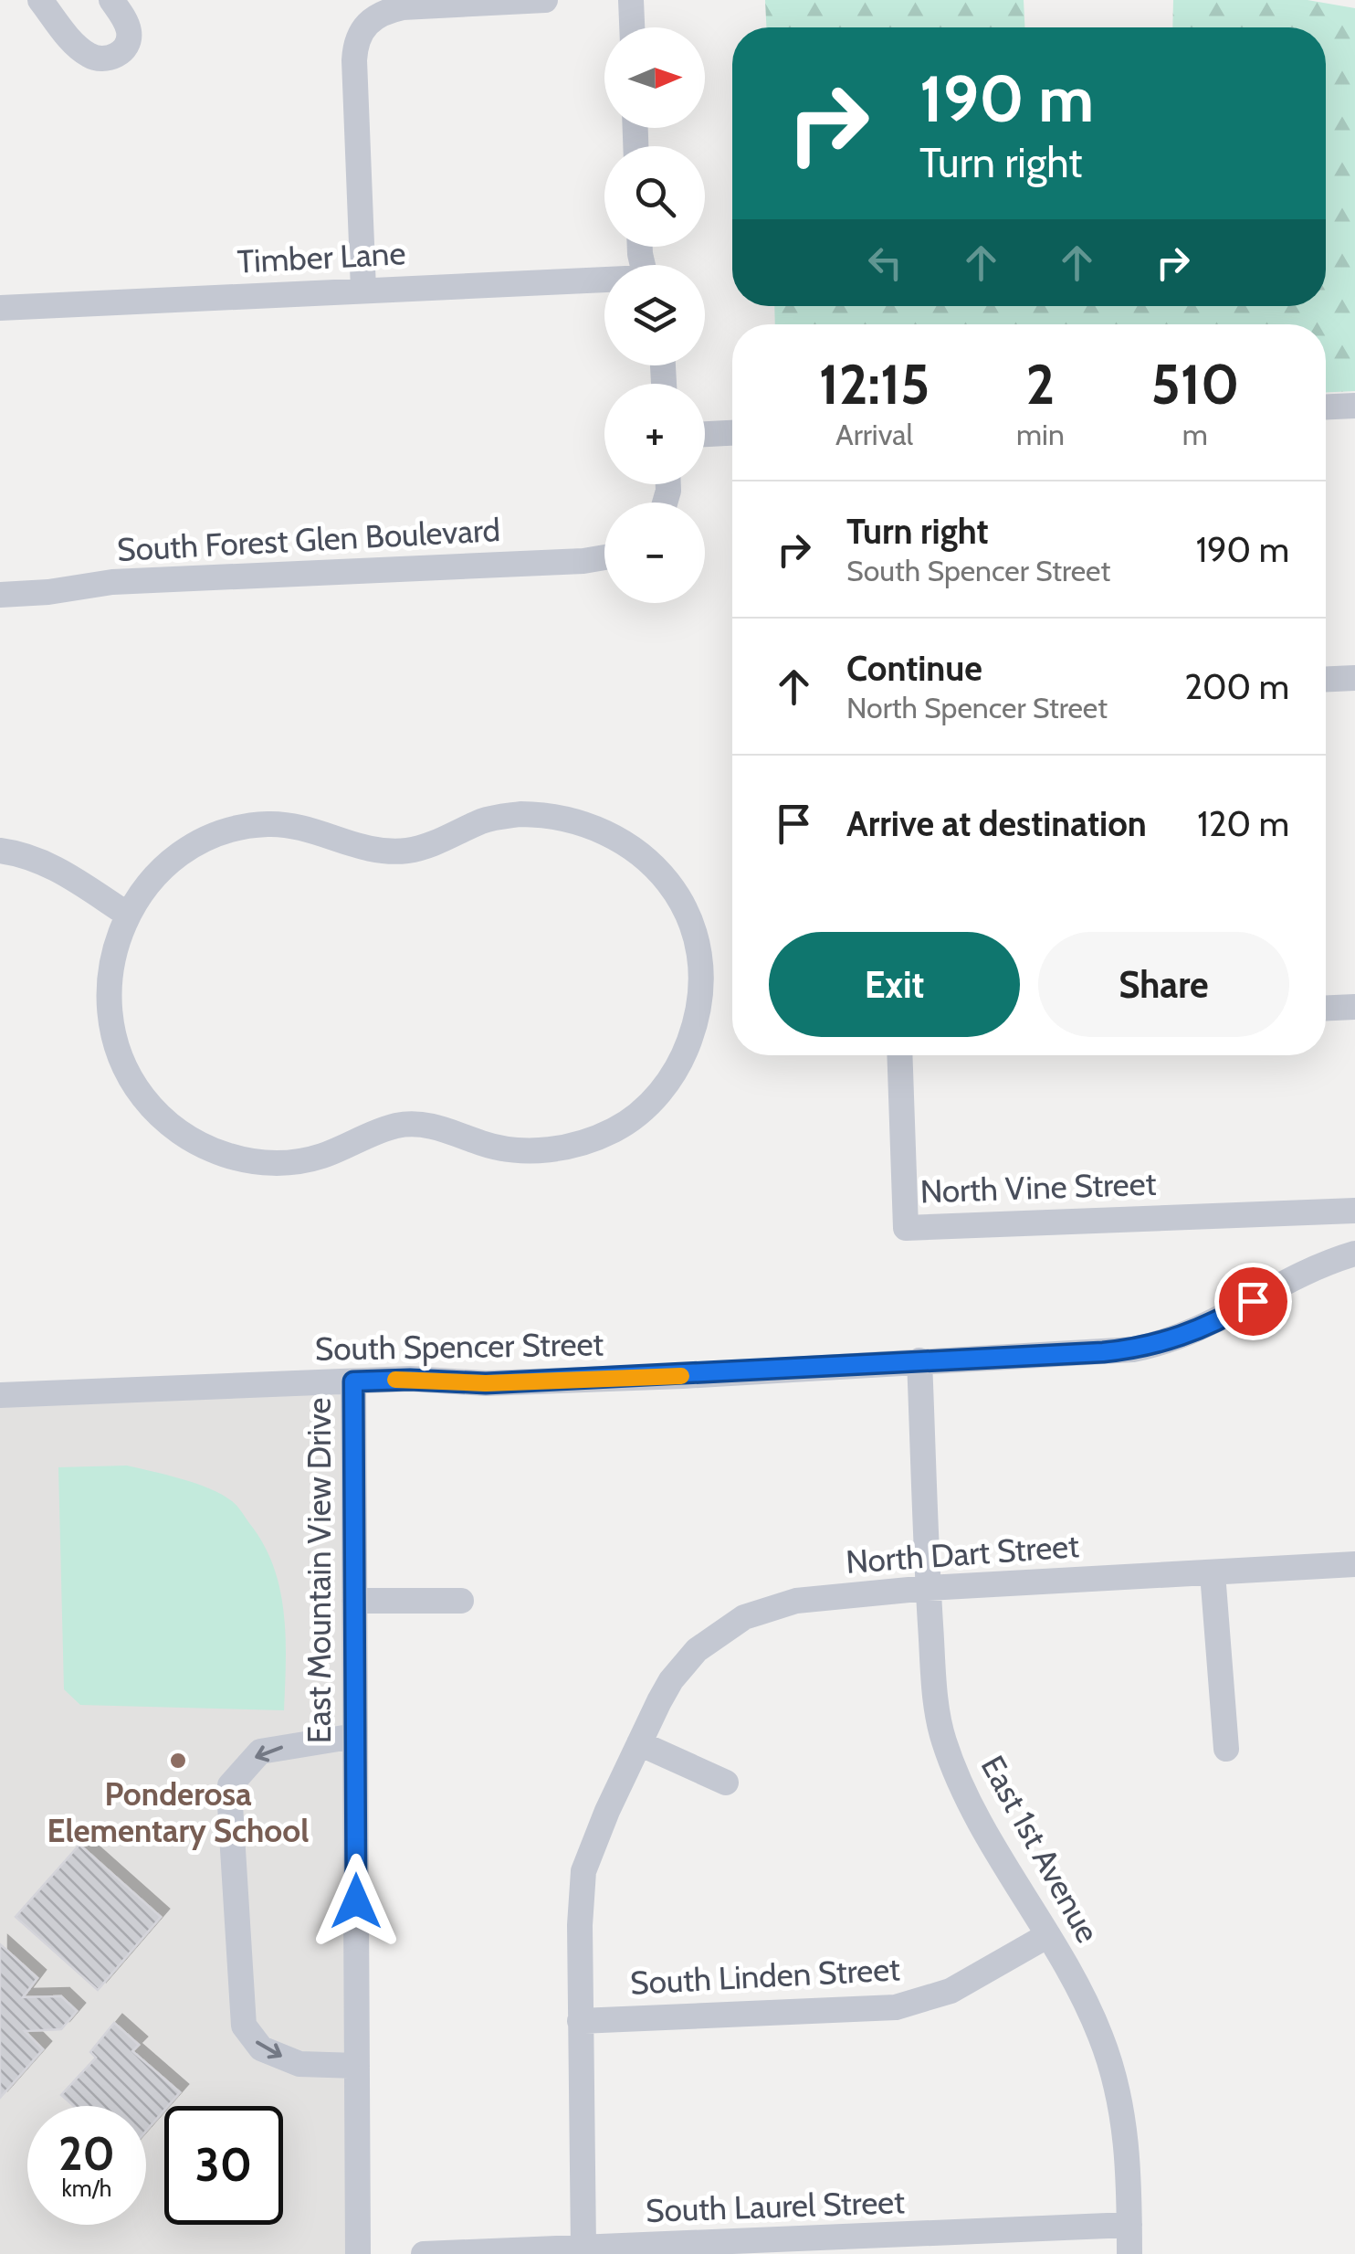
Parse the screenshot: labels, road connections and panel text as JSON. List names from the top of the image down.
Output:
{
  "streets": {
    "street": [
      "Timber Lane",
      "South Forest Glen Boulevard",
      "North Vine Street",
      "South Spencer Street",
      "North Dart Street",
      "East Mountain View Drive",
      "East 1st Avenue",
      "South Linden Street",
      "South Laurel Street"
    ]
  },
  "crossings": [
    ["South Spencer Street", "East Mountain View Drive"],
    ["South Spencer Street", "East 1st Avenue"],
    ["North Dart Street", "East 1st Avenue"],
    ["North Dart Street", "South Linden Street"],
    ["North Dart Street", "South Laurel Street"],
    ["East 1st Avenue", "South Linden Street"],
    ["East 1st Avenue", "South Laurel Street"]
  ],
  "places": ["Ponderosa Elementary School"],
  "north": "right",
  "page": {
    "map_buttons": ["+", "−"],
    "turn": ["190 m", "Turn right"],
    "eta": [
      "12:15",
      "Arrival",
      "2",
      "min",
      "510",
      "m"
    ],
    "list": [
      {
        "name": "Turn right",
        "note": "South Spencer Street",
        "value": "190 m"
      },
      {
        "name": "Continue",
        "note": "North Spencer Street",
        "value": "200 m"
      },
      {
        "name": "Arrive at destination",
        "value": "120 m"
      }
    ],
    "buttons": ["Exit", "Share"],
    "speed": "20 km/h",
    "limit": "30"
  }
}
